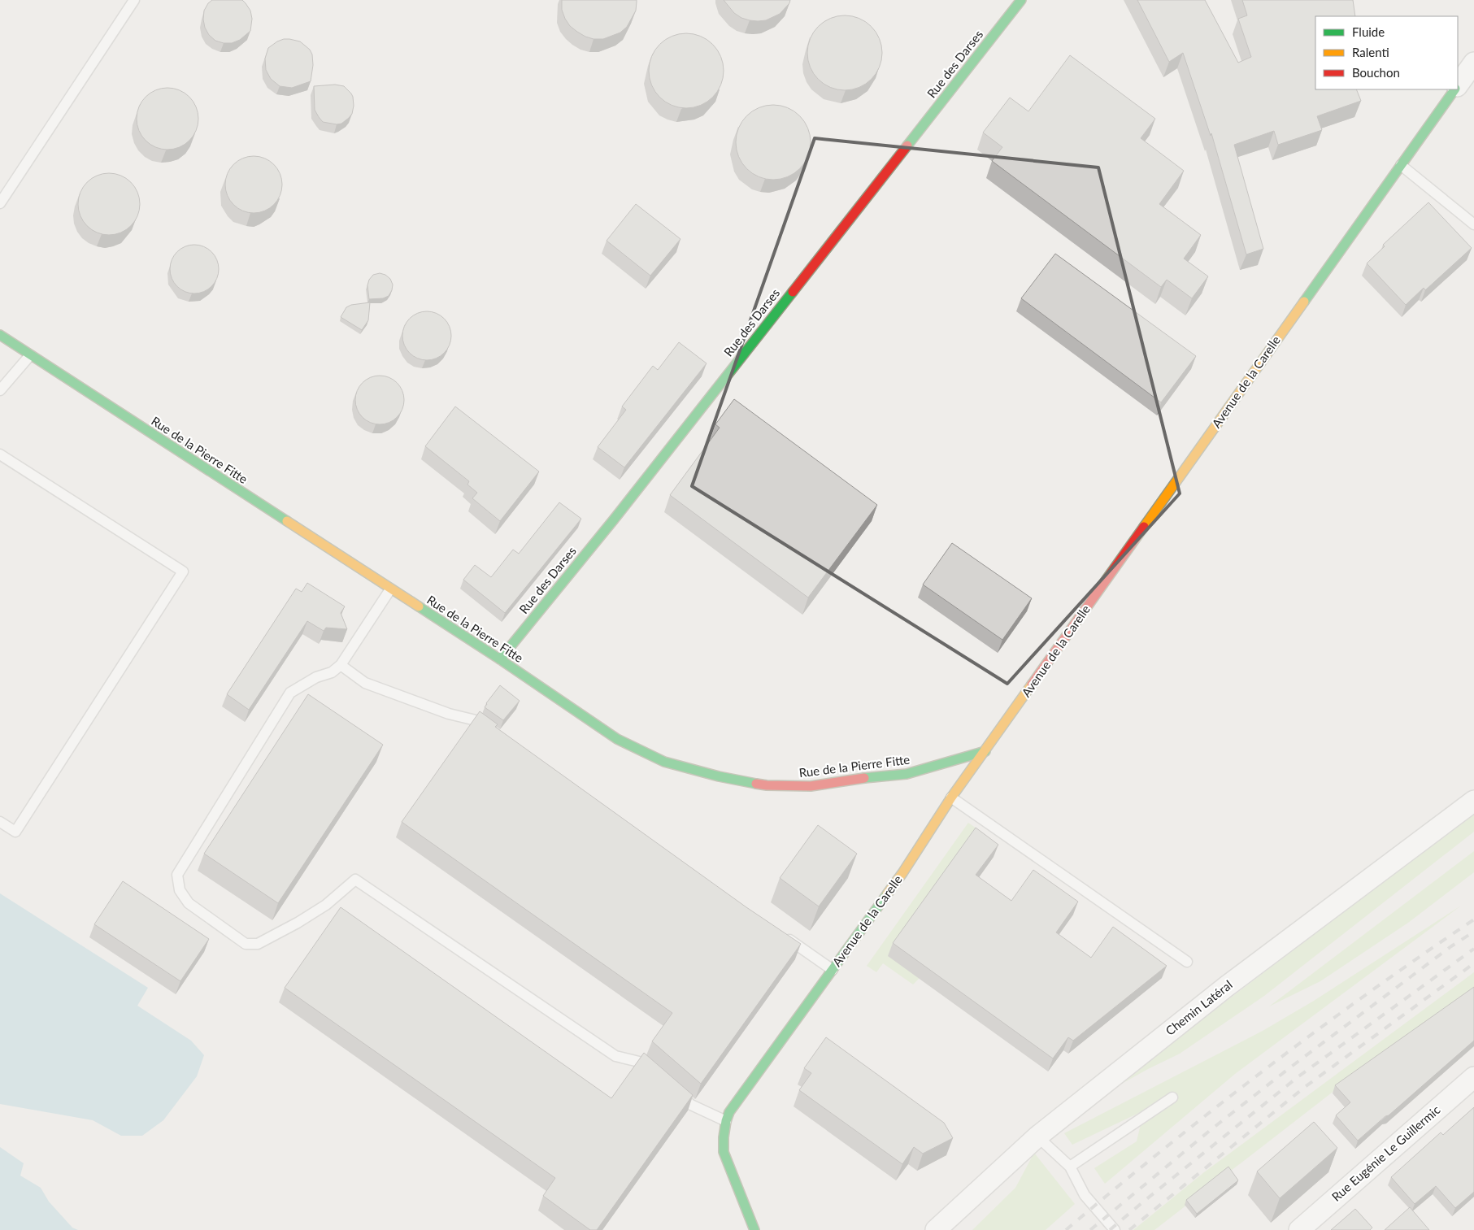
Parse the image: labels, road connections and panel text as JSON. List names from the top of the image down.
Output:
{
  "streets": {
    "street": [
      "Rue des Darses",
      "Avenue de la Carelle",
      "Rue de la Pierre Fitte",
      "Chemin Latéral",
      "Rue Eugénie Le Guillermic"
    ]
  },
  "crossings": [
    ["Rue des Darses", "Rue de la Pierre Fitte"],
    ["Avenue de la Carelle", "Rue de la Pierre Fitte"]
  ],
  "legend": ["Fluide", "Ralenti", "Bouchon"]
}
